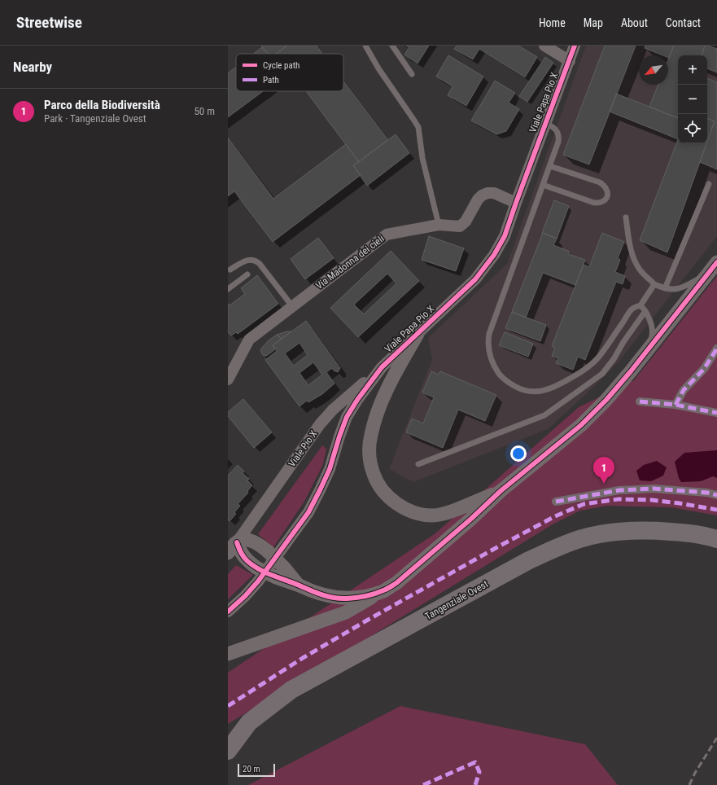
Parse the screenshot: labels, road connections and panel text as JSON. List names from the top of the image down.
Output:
{
  "streets": {
    "highway": ["Tangenziale Ovest"],
    "street": ["Viale Papa Pio X", "Via Madonna dei cieli", "Viale Pio X"]
  },
  "crossings": [
    ["Viale Papa Pio X", "Via Madonna dei cieli"],
    ["Viale Papa Pio X", "Viale Pio X"]
  ],
  "legend": ["Cycle path", "Path"],
  "scale_bar": "20 m",
  "north": "bottom left",
  "page": {
    "header": "Streetwise",
    "nav": [
      "Home",
      "Map",
      "About",
      "Contact"
    ],
    "heading": "Nearby",
    "map_buttons": ["+", "−"],
    "list": [
      {
        "mark": "1",
        "name": "Parco della Biodiversità",
        "note": "Park · Tangenziale Ovest",
        "value": "50 m"
      }
    ],
    "pins": "1",
    "scale": "20 m"
  }
}
